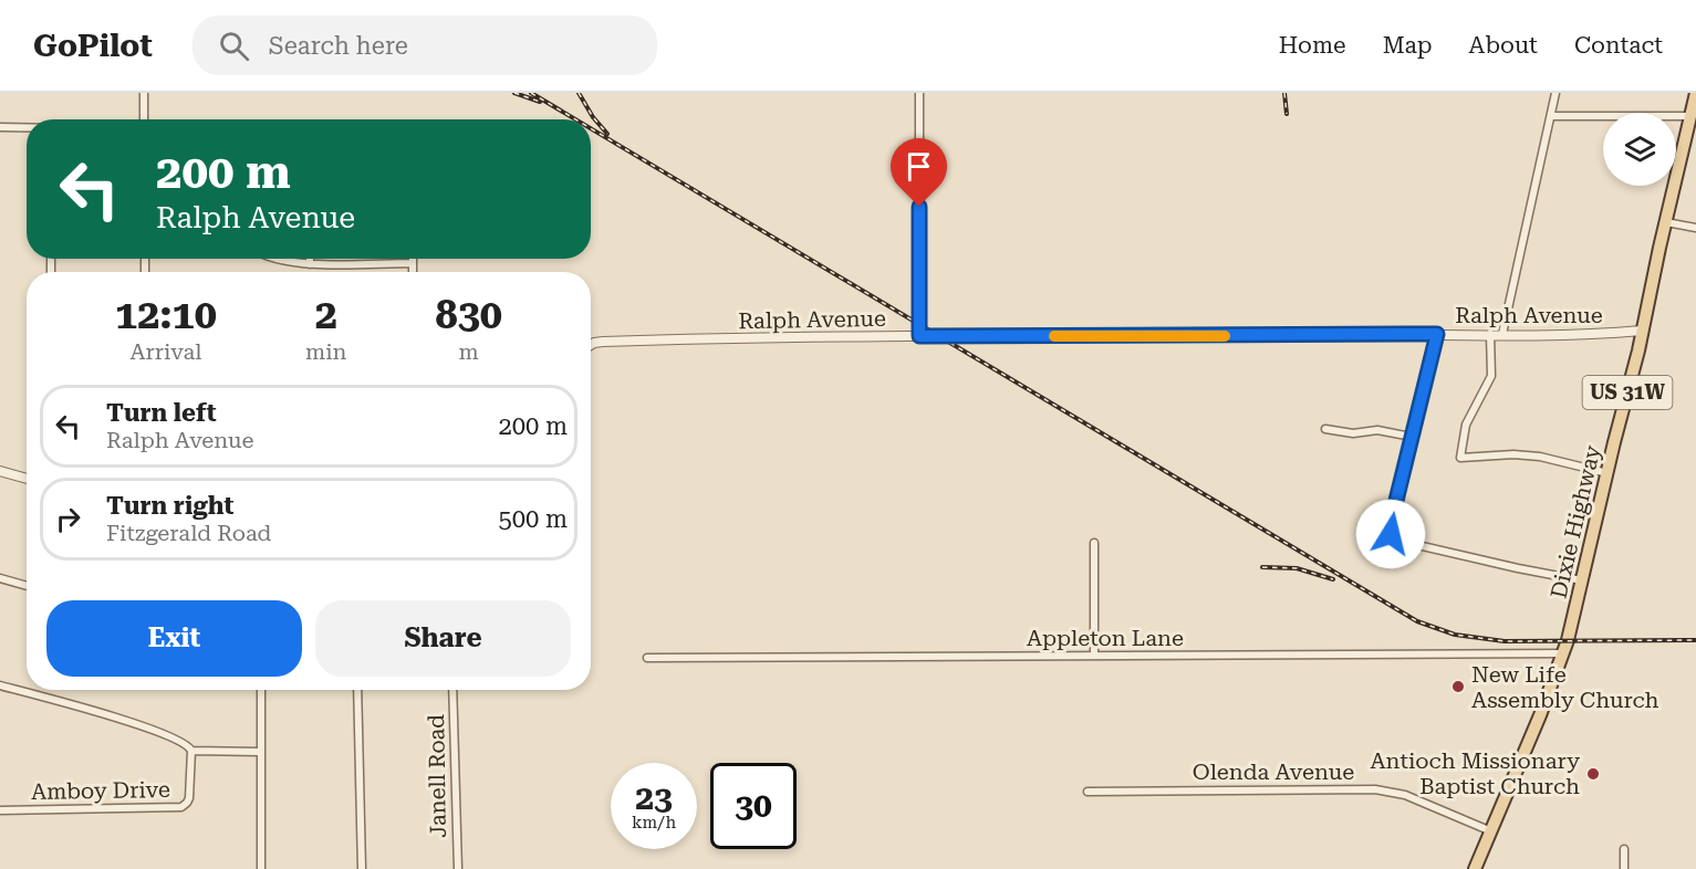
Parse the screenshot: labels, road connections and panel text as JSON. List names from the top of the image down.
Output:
{
  "streets": {
    "main road": ["US 31W", "Dixie Highway"],
    "street": [
      "Ralph Avenue",
      "Appleton Lane",
      "Olenda Avenue",
      "Janell Road",
      "Amboy Drive"
    ]
  },
  "crossings": [
    ["Ralph Avenue", "Dixie Highway"],
    ["Dixie Highway", "Appleton Lane"],
    ["Dixie Highway", "Olenda Avenue"]
  ],
  "places": ["New Life Assembly Church", "Antioch Missionary Baptist Church"],
  "page": {
    "header": "GoPilot",
    "search": "Search here",
    "nav": [
      "Home",
      "Map",
      "About",
      "Contact"
    ],
    "turn": ["200 m", "Ralph Avenue"],
    "eta": [
      "12:10",
      "Arrival",
      "2",
      "min",
      "830",
      "m"
    ],
    "list": [
      {
        "name": "Turn left",
        "note": "Ralph Avenue",
        "value": "200 m"
      },
      {
        "name": "Turn right",
        "note": "Fitzgerald Road",
        "value": "500 m"
      }
    ],
    "buttons": ["Exit", "Share"],
    "speed": "23 km/h",
    "limit": "30"
  }
}
